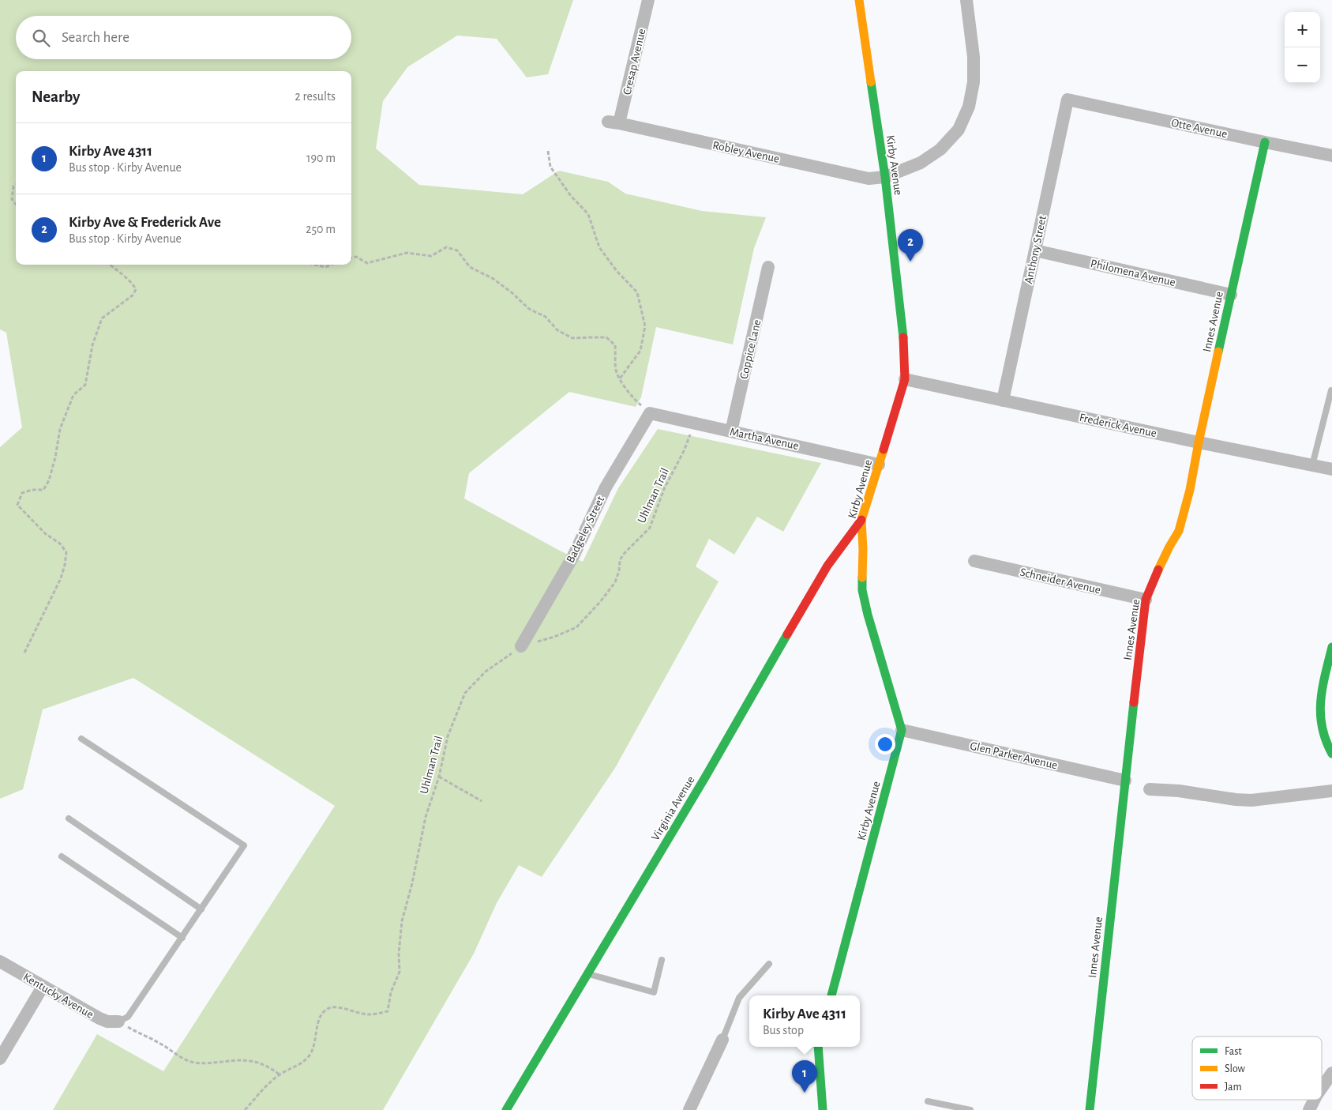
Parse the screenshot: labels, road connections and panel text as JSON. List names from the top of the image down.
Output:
{
  "streets": {
    "street": [
      "Cresap Avenue",
      "Otte Avenue",
      "Robley Avenue",
      "Kirby Avenue",
      "Anthony Street",
      "Philomena Avenue",
      "Innes Avenue",
      "Coppice Lane",
      "Frederick Avenue",
      "Martha Avenue",
      "Badgeley Street",
      "Schneider Avenue",
      "Glen Parker Avenue",
      "Virginia Avenue",
      "Kentucky Avenue"
    ],
    "path": ["Uhlman Trail"]
  },
  "crossings": [
    ["Cresap Avenue", "Robley Avenue"],
    ["Otte Avenue", "Anthony Street"],
    ["Otte Avenue", "Innes Avenue"],
    ["Robley Avenue", "Kirby Avenue"],
    ["Kirby Avenue", "Frederick Avenue"],
    ["Kirby Avenue", "Martha Avenue"],
    ["Kirby Avenue", "Glen Parker Avenue"],
    ["Kirby Avenue", "Virginia Avenue"],
    ["Anthony Street", "Philomena Avenue"],
    ["Anthony Street", "Frederick Avenue"],
    ["Philomena Avenue", "Innes Avenue"],
    ["Innes Avenue", "Frederick Avenue"],
    ["Innes Avenue", "Schneider Avenue"],
    ["Innes Avenue", "Glen Parker Avenue"],
    ["Coppice Lane", "Martha Avenue"],
    ["Martha Avenue", "Uhlman Trail"],
    ["Martha Avenue", "Badgeley Street"],
    ["Uhlman Trail", "Badgeley Street"]
  ],
  "legend": ["Fast", "Slow", "Jam"],
  "page": {
    "map_buttons": ["+", "−"],
    "search": "Search here",
    "heading": ["Nearby", "2 results"],
    "list": [
      {
        "mark": "1",
        "name": "Kirby Ave 4311",
        "note": "Bus stop · Kirby Avenue",
        "value": "190 m"
      },
      {
        "mark": "2",
        "name": "Kirby Ave & Frederick Ave",
        "note": "Bus stop · Kirby Avenue",
        "value": "250 m"
      }
    ],
    "pins": ["2", "1"],
    "popup": ["Kirby Ave 4311", "Bus stop"]
  }
}
